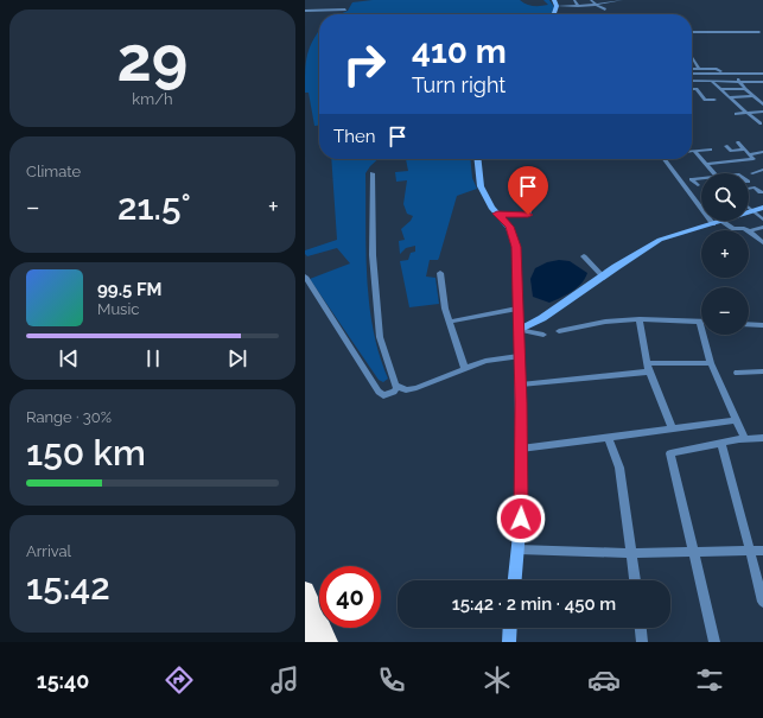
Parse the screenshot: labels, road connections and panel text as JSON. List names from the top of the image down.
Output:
{
  "page": {
    "tile": [
      ["29", "km/h"],
      "Climate",
      ["Range · 30%", "150 km"],
      ["Arrival", "15:42"]
    ],
    "turn": ["410 m", "Turn right"],
    "then": "Then",
    "map_buttons": ["+", "−"],
    "heat": ["−", "21.5°", "+"],
    "song": ["99.5 FM", "Music"],
    "limit": "40",
    "trip": "15:42 · 2 min · 450 m",
    "tabs": "15:40"
  }
}
